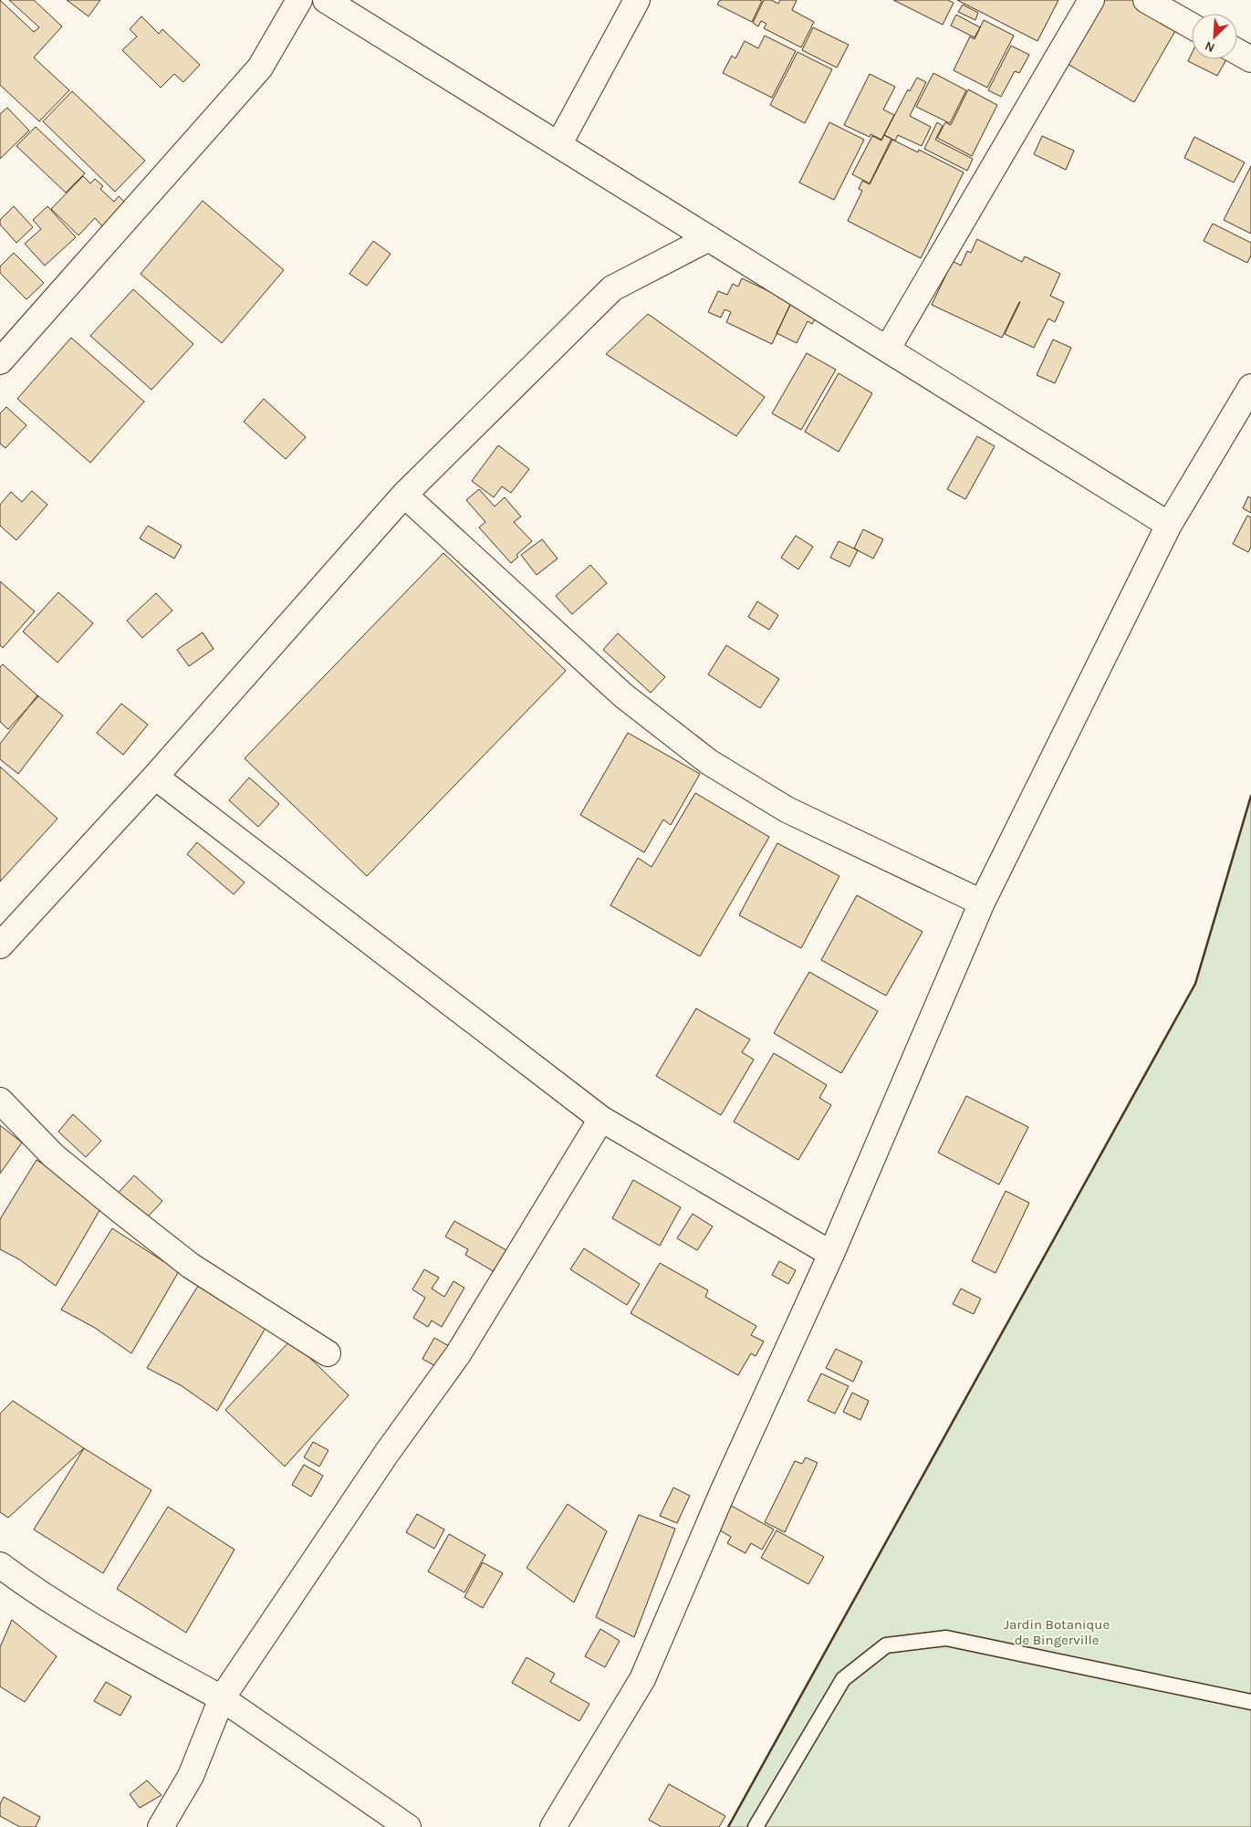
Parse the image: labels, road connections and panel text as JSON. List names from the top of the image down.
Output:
{
  "parks": ["Jardin Botanique de Bingerville"],
  "north": "bottom left"
}
